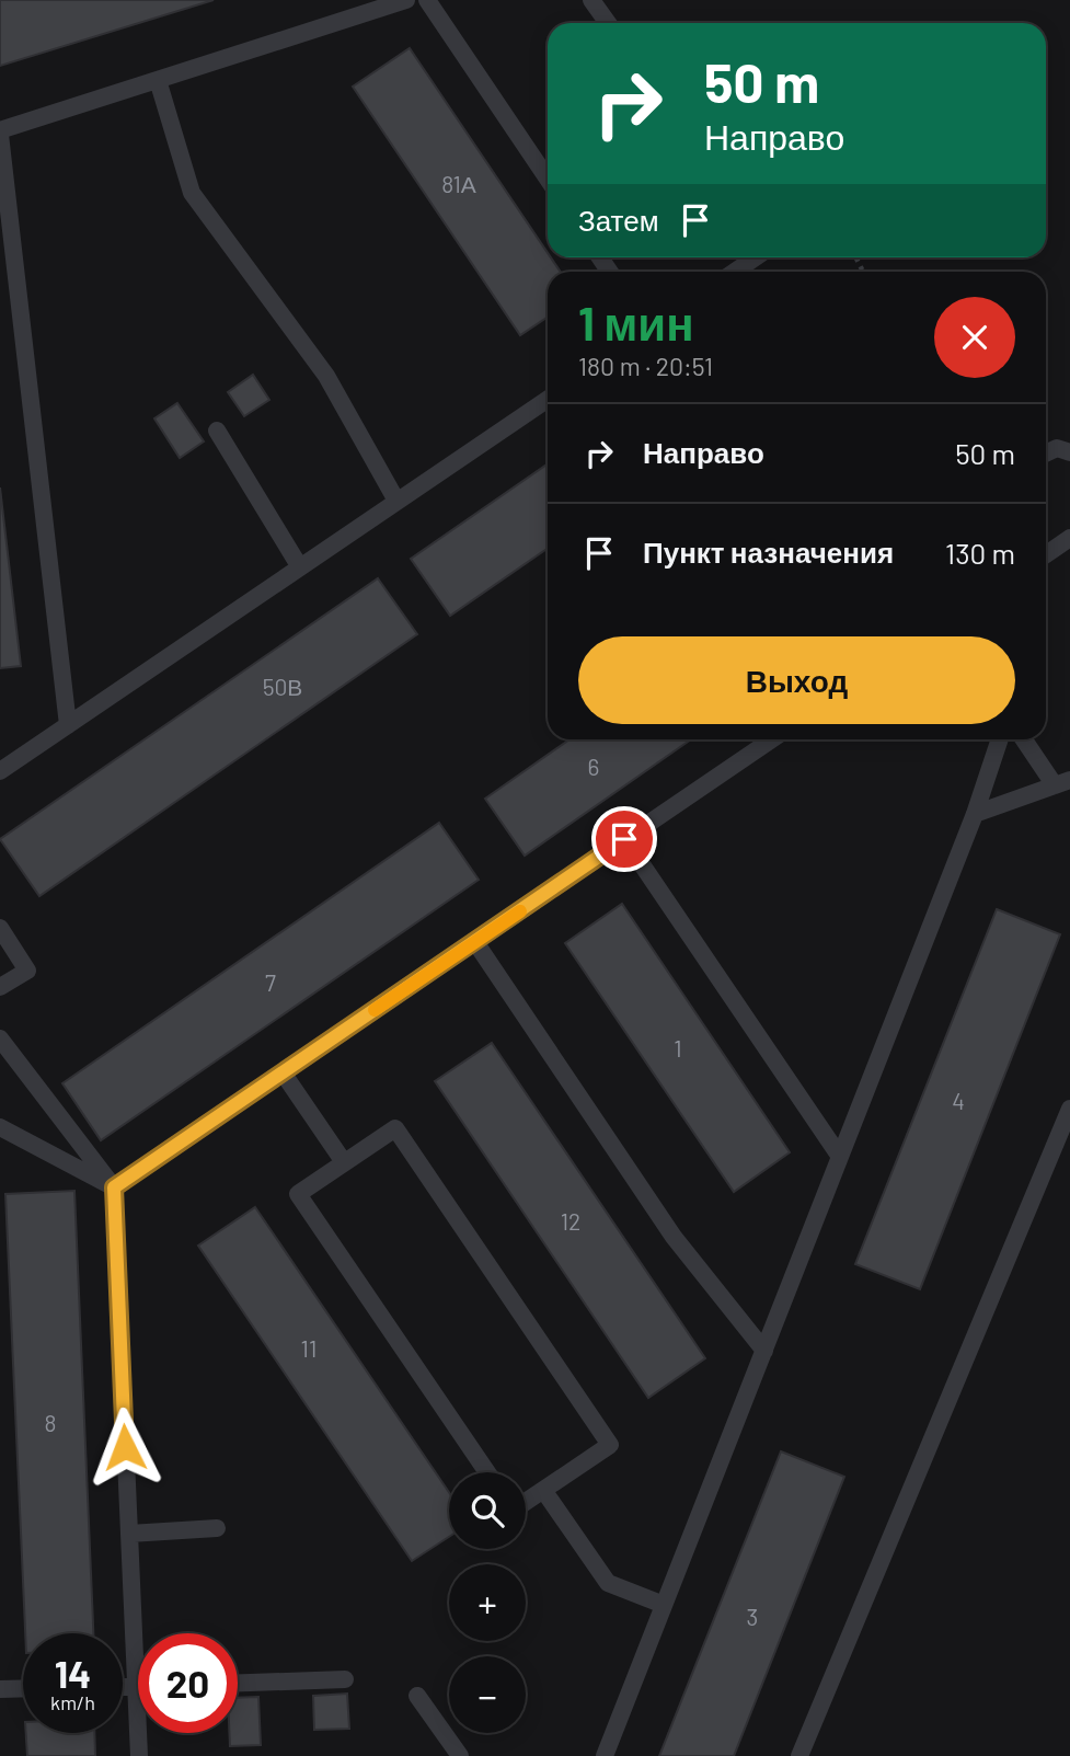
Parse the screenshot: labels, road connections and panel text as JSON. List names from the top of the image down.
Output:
{
  "house_numbers": [
    "81А",
    "50В",
    "6",
    "7",
    "1",
    "4",
    "12",
    "11",
    "8",
    "3"
  ],
  "page": {
    "turn": ["50 m", "Направо"],
    "then": "Затем",
    "heading": ["1 мин", "180 m · 20:51"],
    "list": [
      {
        "name": "Направо",
        "value": "50 m"
      },
      {
        "name": "Пункт назначения",
        "value": "130 m"
      }
    ],
    "buttons": "Выход",
    "map_buttons": ["+", "−"],
    "speed": "14 km/h",
    "limit": "20"
  }
}
